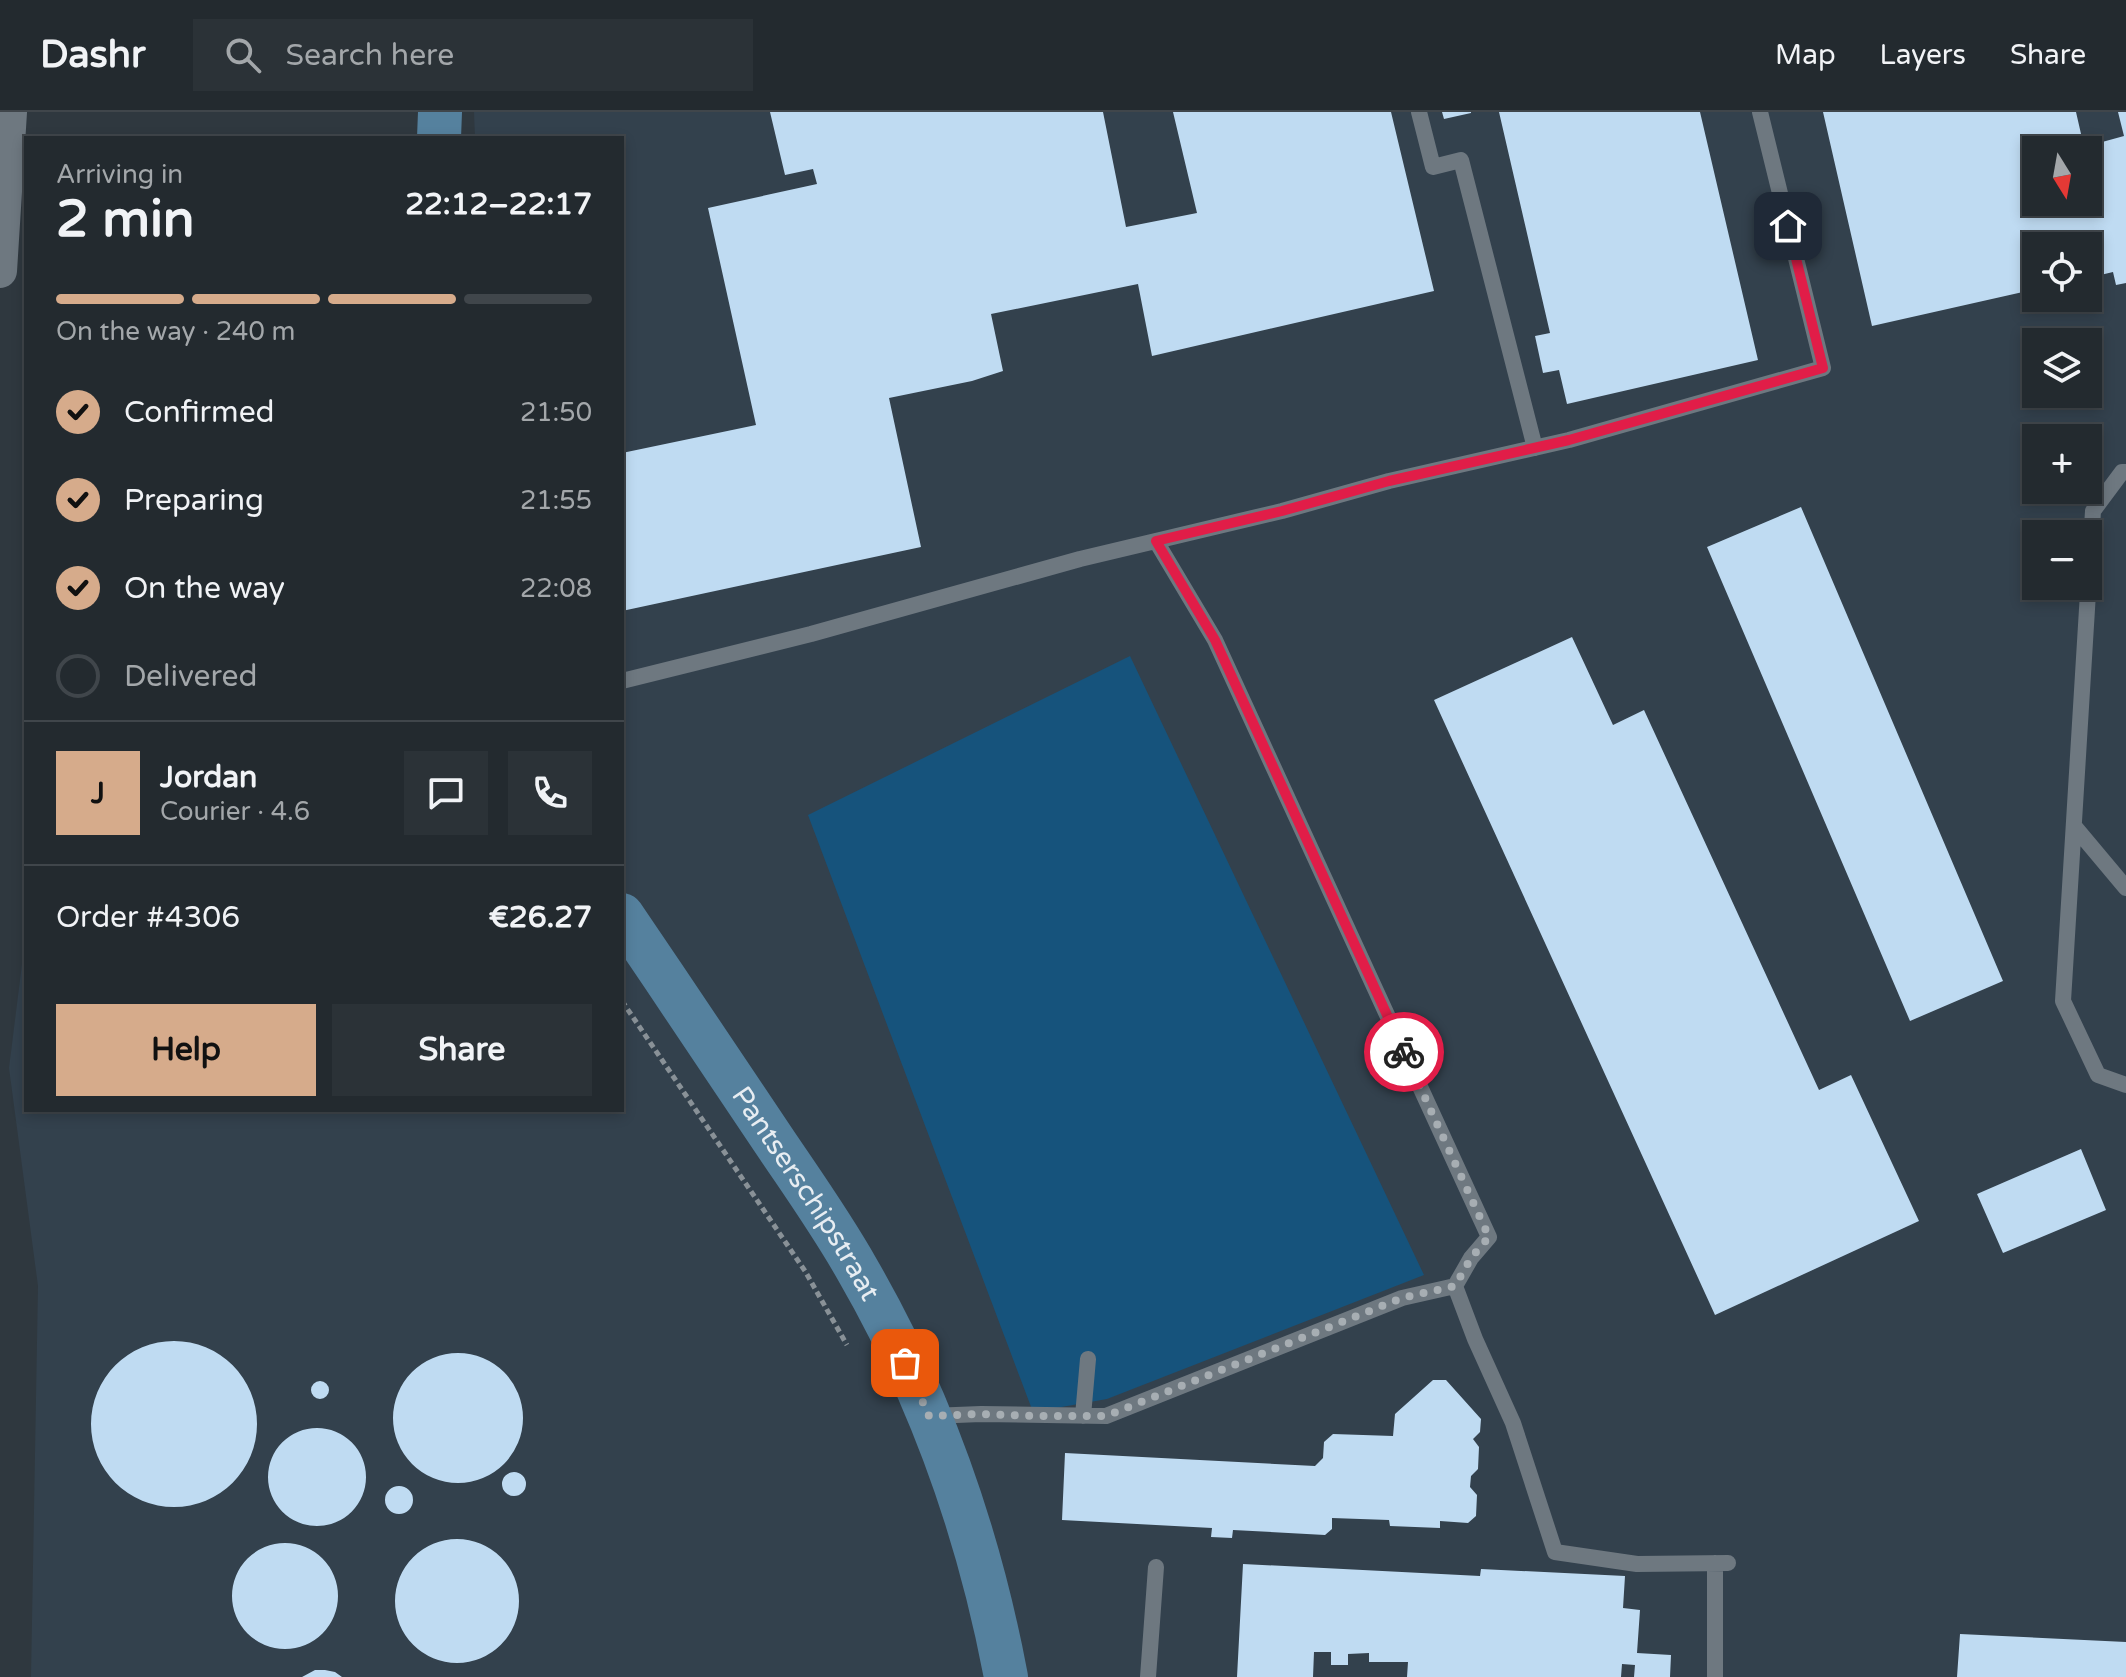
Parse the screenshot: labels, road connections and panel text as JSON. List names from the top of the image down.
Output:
{
  "streets": {
    "main road": ["Pantserschipstraat"]
  },
  "north": "bottom",
  "page": {
    "header": "Dashr",
    "search": "Search here",
    "nav": ["Map", "Layers", "Share"],
    "map_buttons": ["+", "−"],
    "heading": ["2 min", "Arriving in", "22:12–22:17"],
    "panel": [
      "Jordan",
      "Courier · 4.6",
      "Order #4306",
      "€26.27"
    ],
    "bar": "On the way · 240 m",
    "list": [
      ["Confirmed", "21:50"],
      ["Preparing", "21:55"],
      ["On the way", "22:08"],
      "Delivered"
    ],
    "round": "J",
    "buttons": ["Help", "Share"]
  }
}
